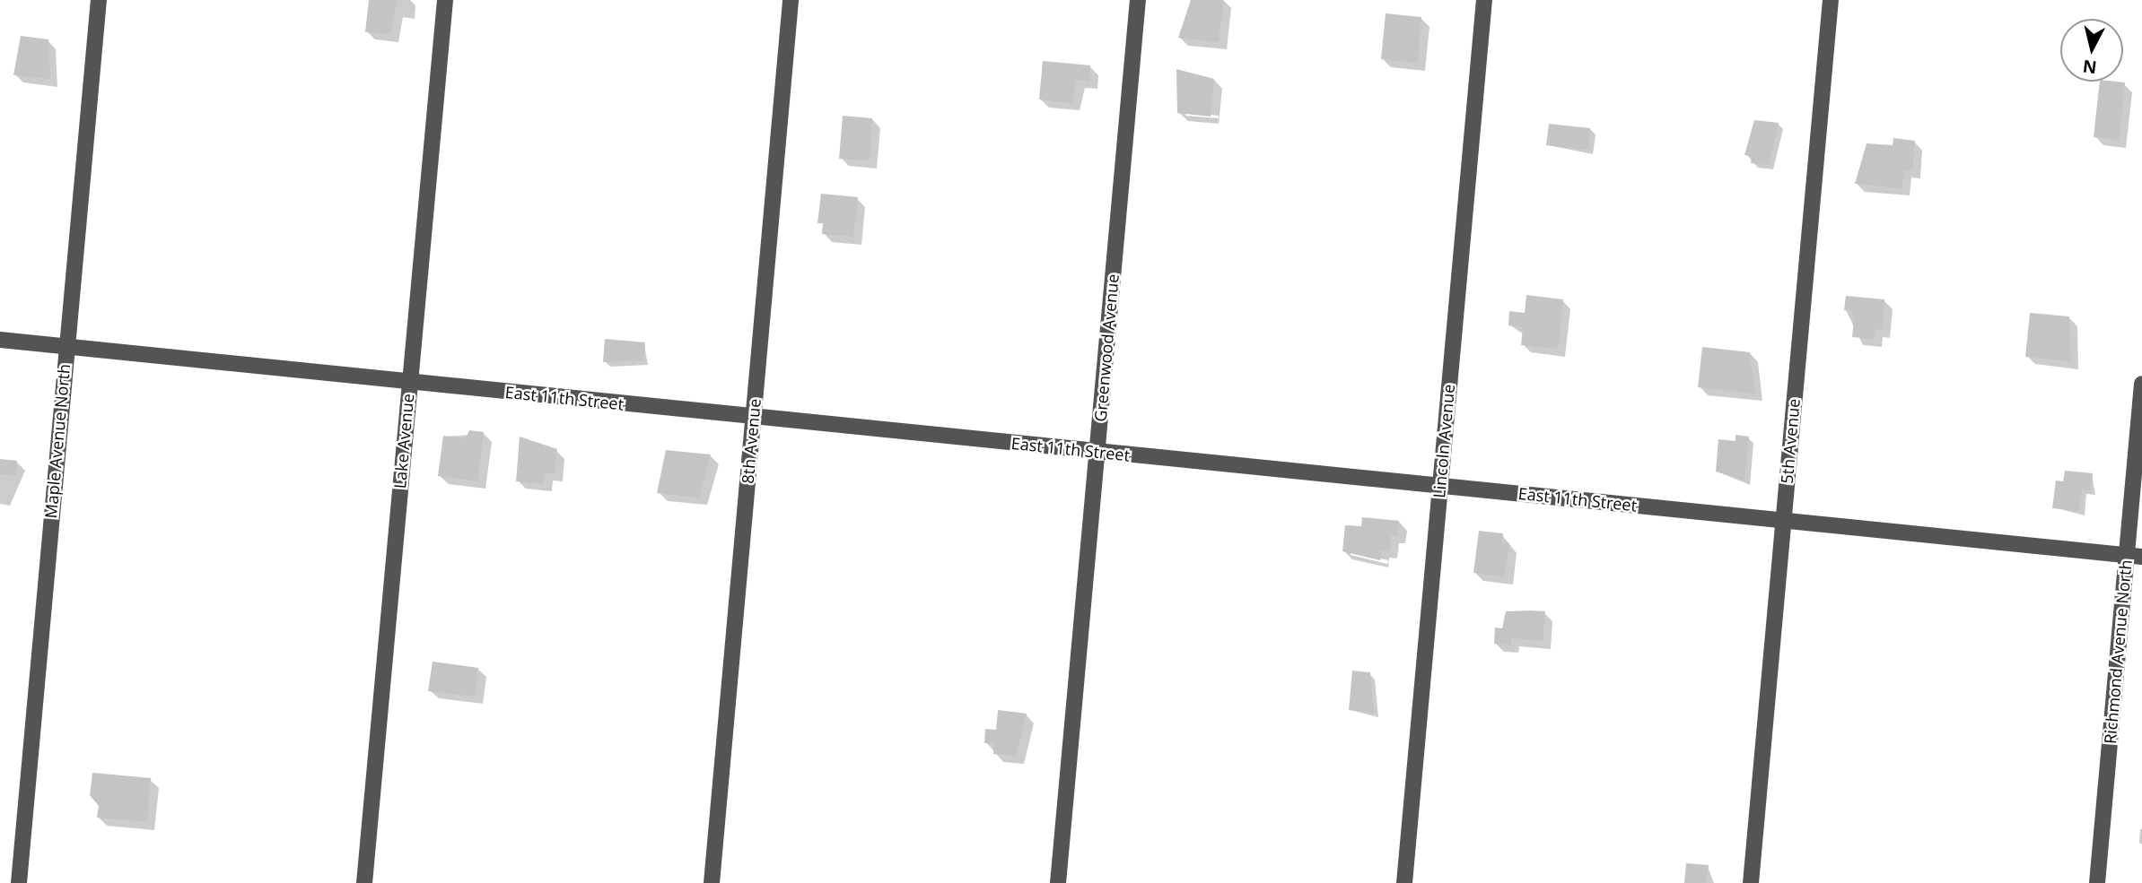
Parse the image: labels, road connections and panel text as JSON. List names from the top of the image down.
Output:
{
  "streets": {
    "street": [
      "Greenwood Avenue",
      "East 11th Street",
      "Maple Avenue North",
      "Lake Avenue",
      "8th Avenue",
      "Lincoln Avenue",
      "5th Avenue",
      "Richmond Avenue North"
    ]
  },
  "crossings": [
    ["Greenwood Avenue", "East 11th Street"],
    ["East 11th Street", "Maple Avenue North"],
    ["East 11th Street", "Lake Avenue"],
    ["East 11th Street", "8th Avenue"],
    ["East 11th Street", "Lincoln Avenue"],
    ["East 11th Street", "5th Avenue"],
    ["East 11th Street", "Richmond Avenue North"]
  ],
  "north": "bottom"
}
